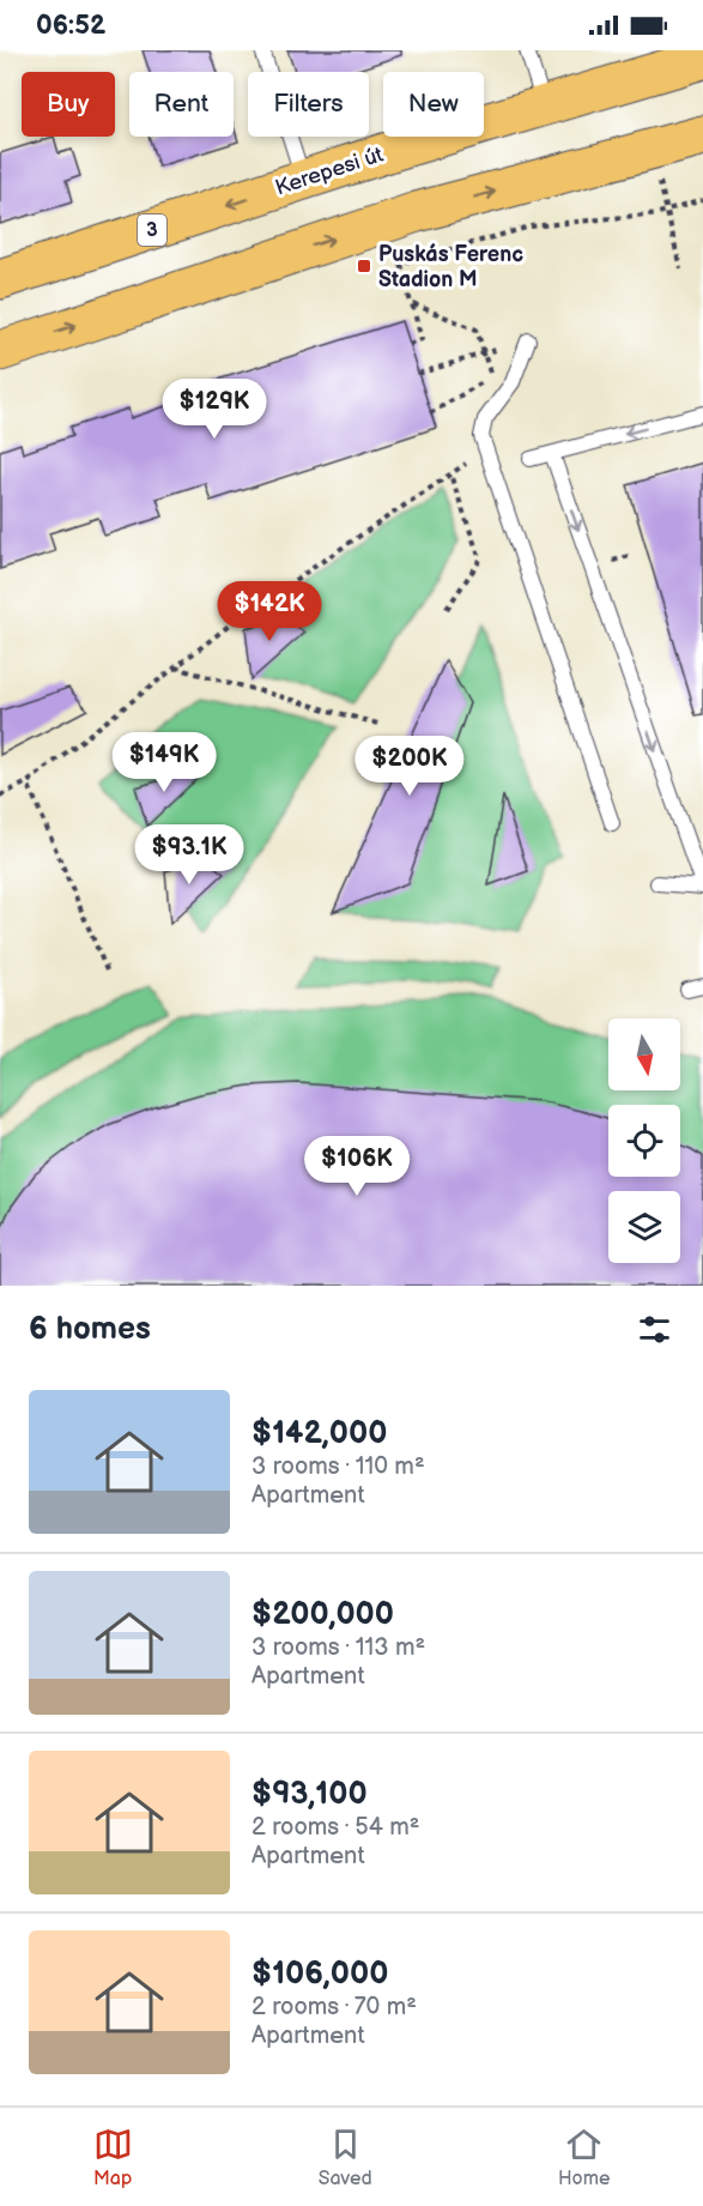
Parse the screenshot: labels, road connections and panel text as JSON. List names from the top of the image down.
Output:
{
  "streets": {
    "main road": ["Kerepesi út", "3"]
  },
  "places": {
    "transit": ["Puskás Ferenc Stadion M"]
  },
  "north": "bottom",
  "page": {
    "status": "06:52",
    "chip": [
      "Buy",
      "Rent",
      "Filters",
      "New"
    ],
    "price": [
      "$129K",
      "$142K",
      "$149K",
      "$200K",
      "$93.1K",
      "$106K"
    ],
    "heading": "6 homes",
    "list": [
      {
        "name": "$142,000",
        "note": "3 rooms · 110 m² · Apartment"
      },
      {
        "name": "$200,000",
        "note": "3 rooms · 113 m² · Apartment"
      },
      {
        "name": "$93,100",
        "note": "2 rooms · 54 m² · Apartment"
      },
      {
        "name": "$106,000",
        "note": "2 rooms · 70 m² · Apartment"
      }
    ],
    "tabs": ["Map", "Saved", "Home"]
  }
}
